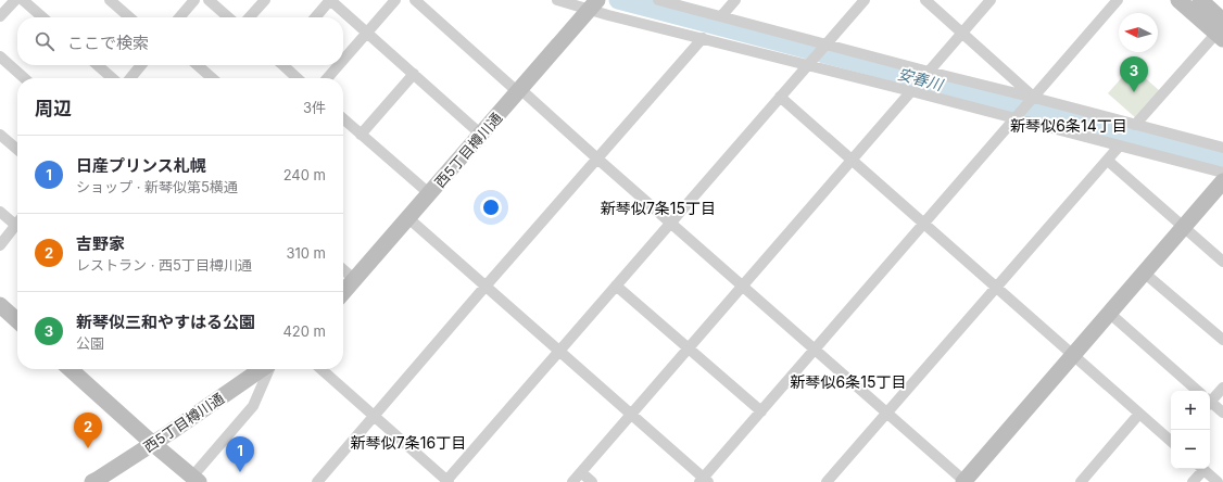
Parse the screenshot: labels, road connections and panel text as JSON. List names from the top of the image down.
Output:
{
  "streets": {
    "street": ["西5丁目樽川通"]
  },
  "districts": [
    "新琴似6条14丁目",
    "新琴似7条15丁目",
    "新琴似6条15丁目",
    "新琴似7条16丁目"
  ],
  "water": ["安春川"],
  "north": "left",
  "page": {
    "search": "ここで検索",
    "pins": ["3", "2", "1"],
    "heading": ["周辺", "3件"],
    "list": [
      {
        "mark": "1",
        "name": "日産プリンス札幌",
        "note": "ショップ · 新琴似第5横通",
        "value": "240 m"
      },
      {
        "mark": "2",
        "name": "吉野家",
        "note": "レストラン · 西5丁目樽川通",
        "value": "310 m"
      },
      {
        "mark": "3",
        "name": "新琴似三和やすはる公園",
        "note": "公園",
        "value": "420 m"
      }
    ],
    "map_buttons": ["+", "−"]
  }
}
